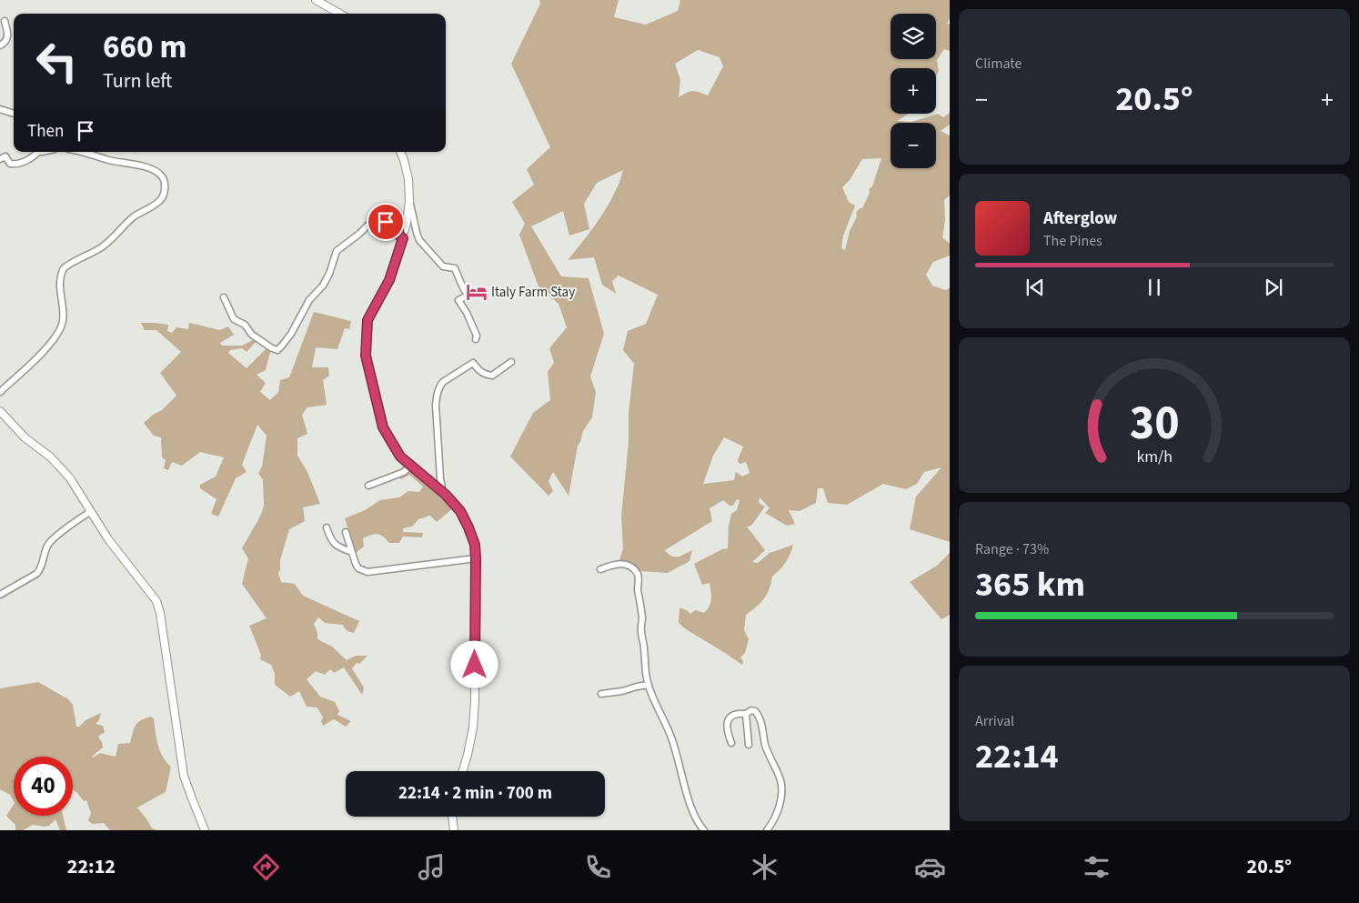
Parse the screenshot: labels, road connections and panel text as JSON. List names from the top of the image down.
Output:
{
  "places": {
    "hotel": ["Italy Farm Stay"]
  },
  "page": {
    "tile": [
      "Climate",
      ["Range · 73%", "365 km"],
      ["Arrival", "22:14"]
    ],
    "map_buttons": ["+", "−"],
    "turn": ["660 m", "Turn left"],
    "heat": ["−", "20.5°", "+"],
    "then": "Then",
    "song": ["Afterglow", "The Pines"],
    "limit": "40",
    "trip": "22:14 · 2 min · 700 m",
    "tabs": ["22:12", "20.5°"],
    "gauge": ["30", "km/h"]
  }
}
